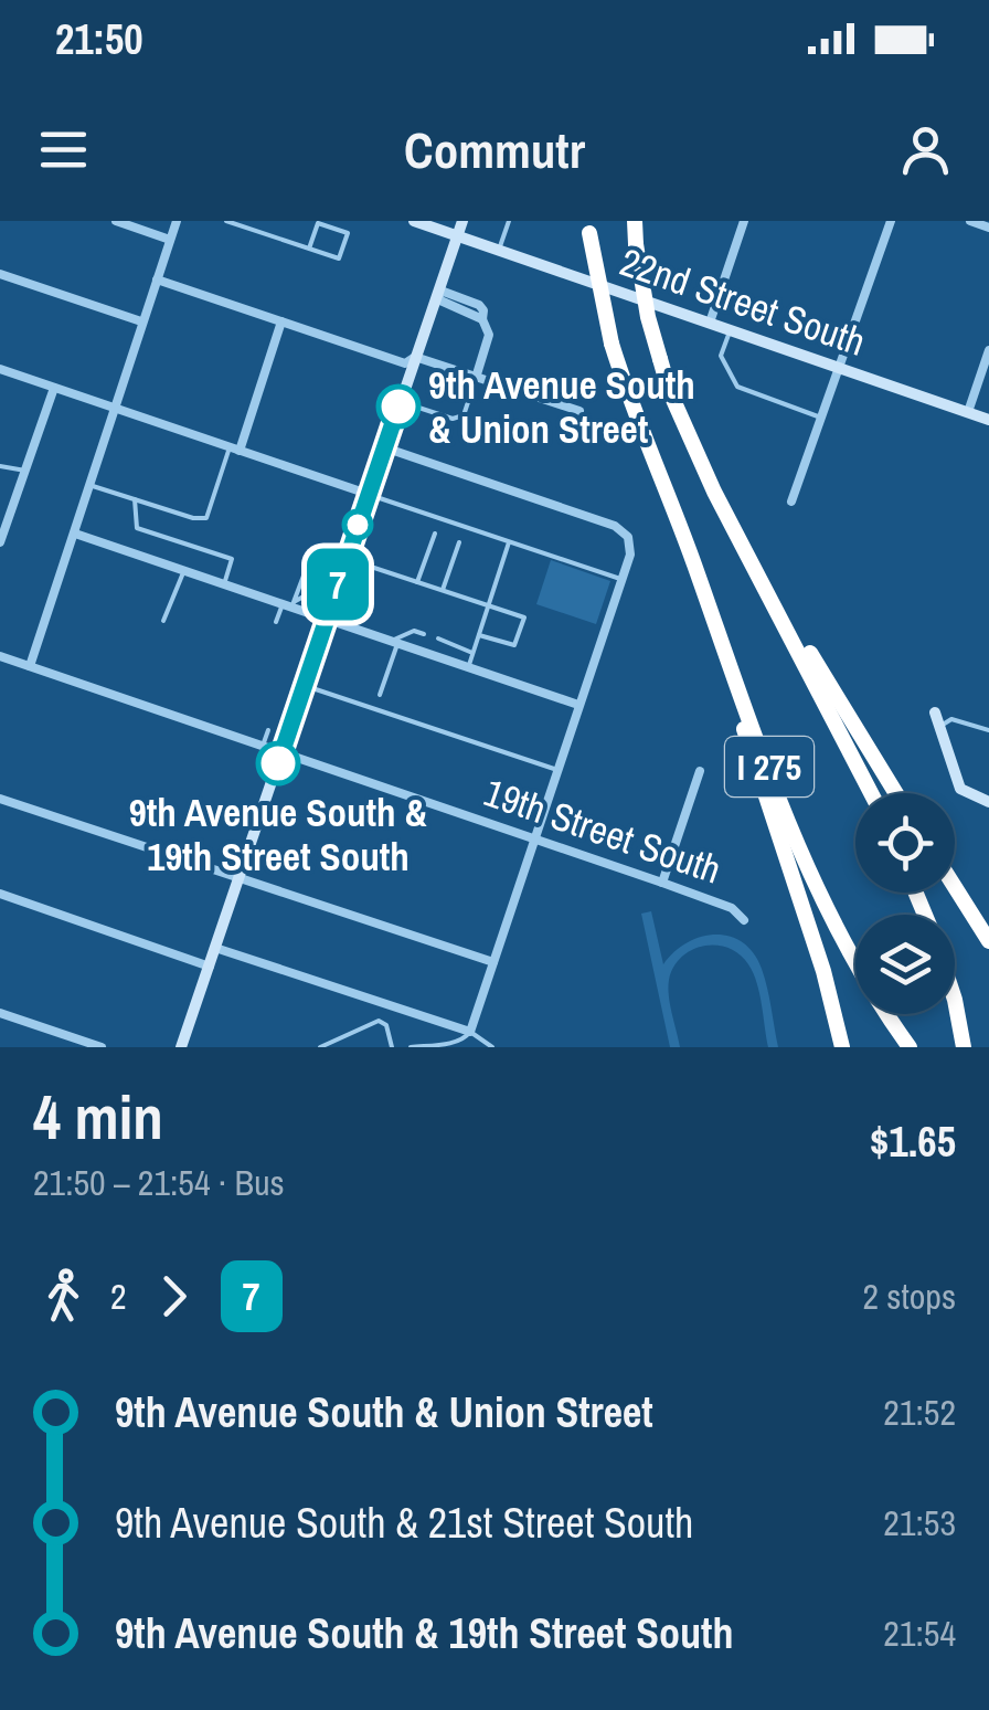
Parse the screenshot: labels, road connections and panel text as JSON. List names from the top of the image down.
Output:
{
  "streets": {
    "highway": ["I 275"],
    "street": ["22nd Street South", "19th Street South"]
  },
  "places": ["9th Avenue South & Union Street", "9th Avenue South & 19th Street South"],
  "lines": ["bus line 7"],
  "page": {
    "status": "21:50",
    "header": "Commutr",
    "on_map": "7",
    "heading": ["4 min", "21:50 – 21:54 · Bus", "$1.65"],
    "legs": ["2", "7", "2 stops"],
    "list": [
      {
        "name": "9th Avenue South & Union Street",
        "value": "21:52"
      },
      {
        "name": "9th Avenue South & 21st Street South",
        "value": "21:53"
      },
      {
        "name": "9th Avenue South & 19th Street South",
        "value": "21:54"
      }
    ]
  }
}
